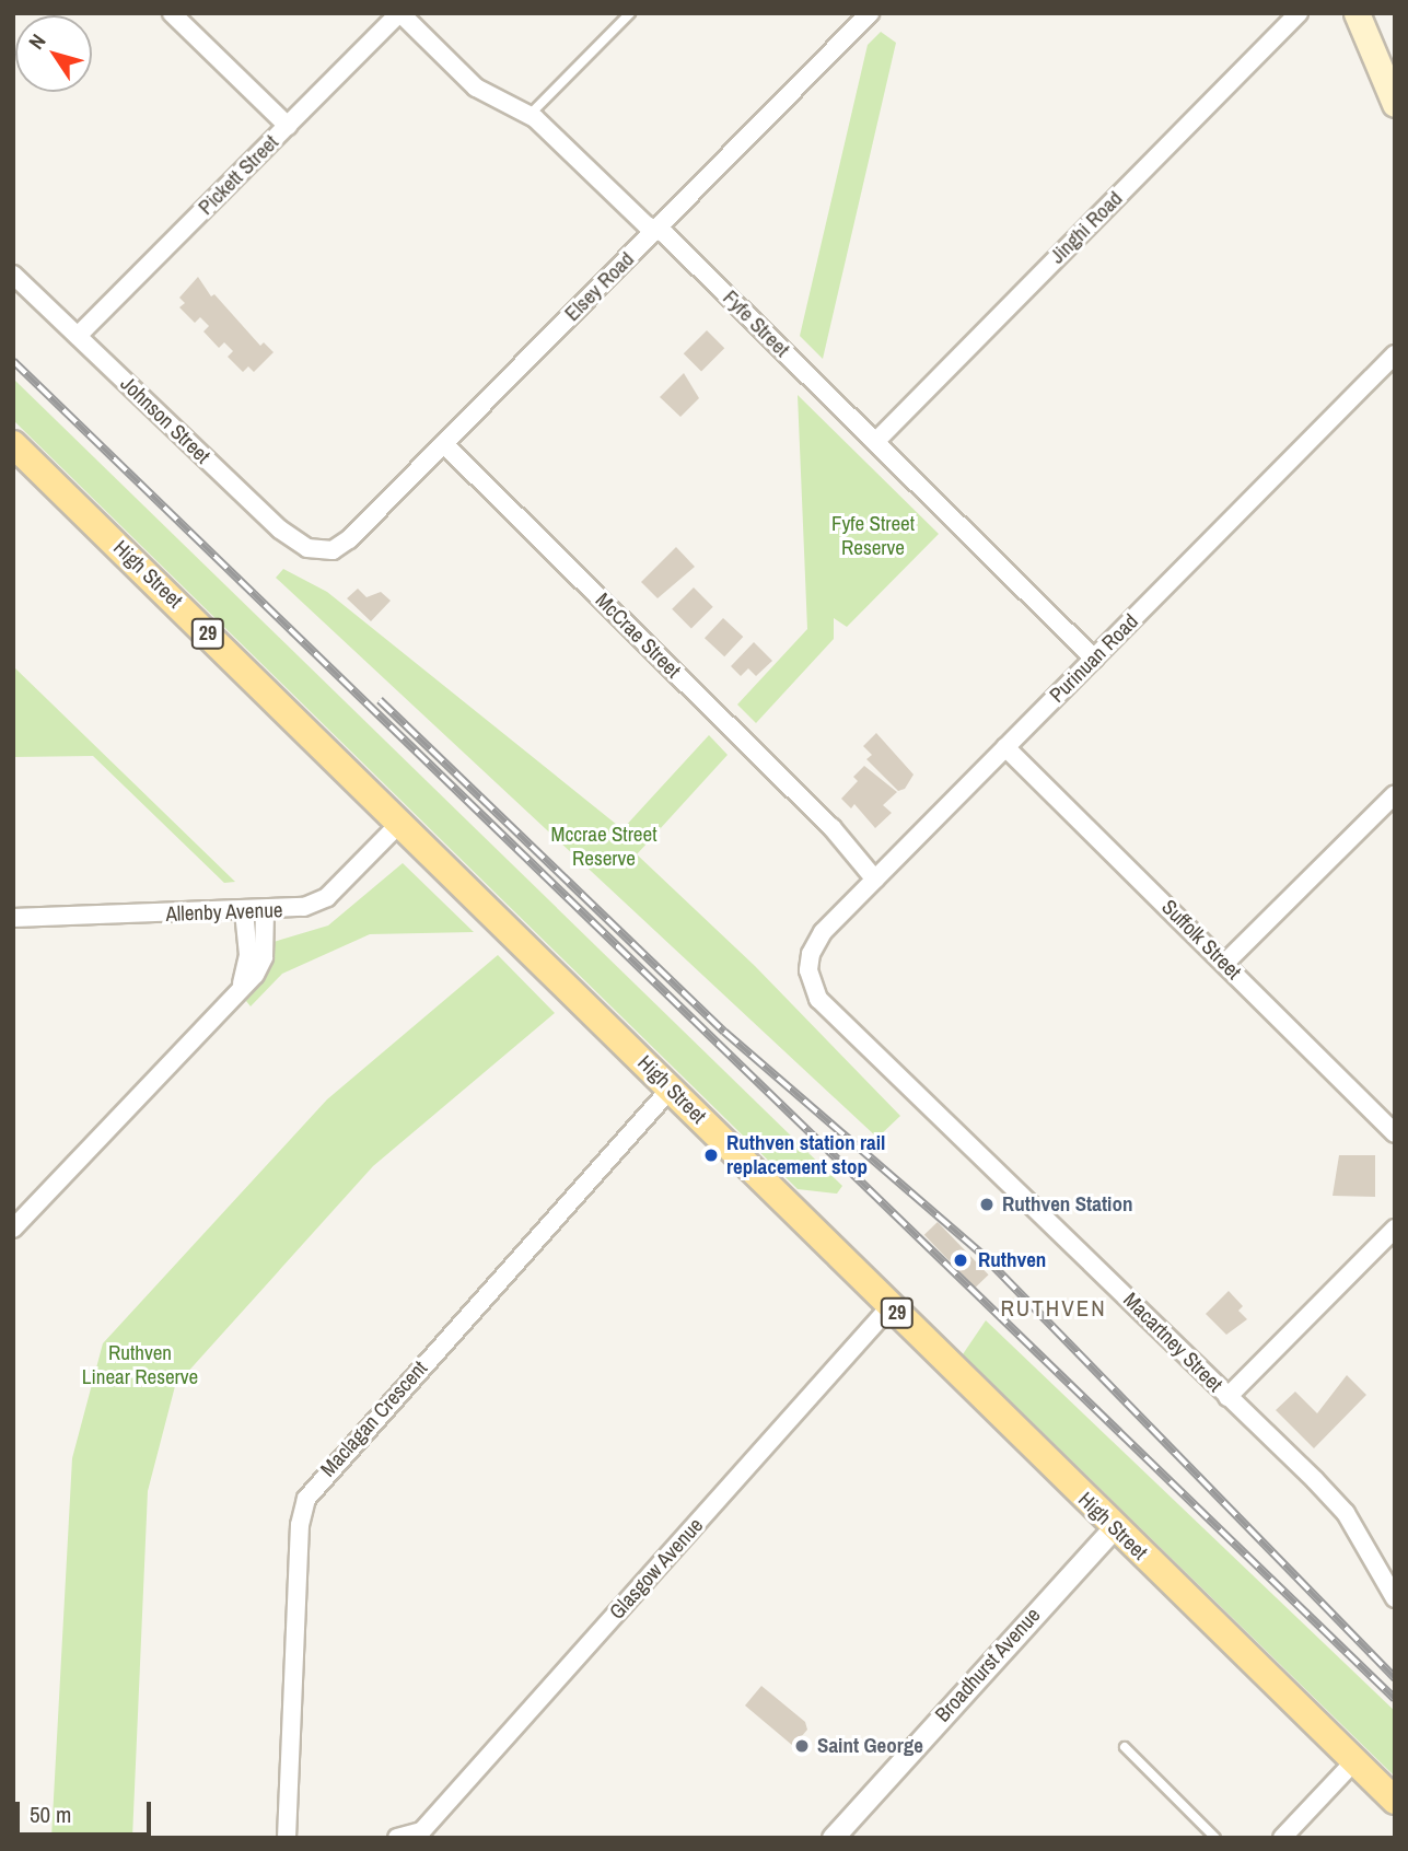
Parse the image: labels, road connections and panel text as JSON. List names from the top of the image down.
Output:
{
  "streets": {
    "main road": ["High Street", "29"],
    "street": [
      "Pickett Street",
      "Jinghi Road",
      "Elsey Road",
      "Fyfe Street",
      "Johnson Street",
      "McCrae Street",
      "Purinuan Road",
      "Allenby Avenue",
      "Suffolk Street",
      "Macartney Street",
      "Maclagan Crescent",
      "Glasgow Avenue",
      "Broadhurst Avenue"
    ]
  },
  "crossings": [
    ["Pickett Street", "Fyfe Street"],
    ["Pickett Street", "Johnson Street"],
    ["Jinghi Road", "Fyfe Street"],
    ["Elsey Road", "Fyfe Street"],
    ["Elsey Road", "Johnson Street"],
    ["Elsey Road", "McCrae Street"],
    ["Fyfe Street", "Purinuan Road"],
    ["High Street", "Allenby Avenue"],
    ["High Street", "Maclagan Crescent"],
    ["High Street", "Glasgow Avenue"],
    ["High Street", "Broadhurst Avenue"],
    ["McCrae Street", "Purinuan Road"],
    ["Purinuan Road", "Suffolk Street"],
    ["Purinuan Road", "Macartney Street"]
  ],
  "districts": ["RUTHVEN"],
  "parks": ["Fyfe Street Reserve", "Mccrae Street Reserve", "Ruthven Linear Reserve"],
  "places": [
    "Ruthven station rail replacement stop",
    "Ruthven Station",
    "Ruthven",
    "Saint George"
  ],
  "scale_bar": "50 m",
  "north": "top left"
}
